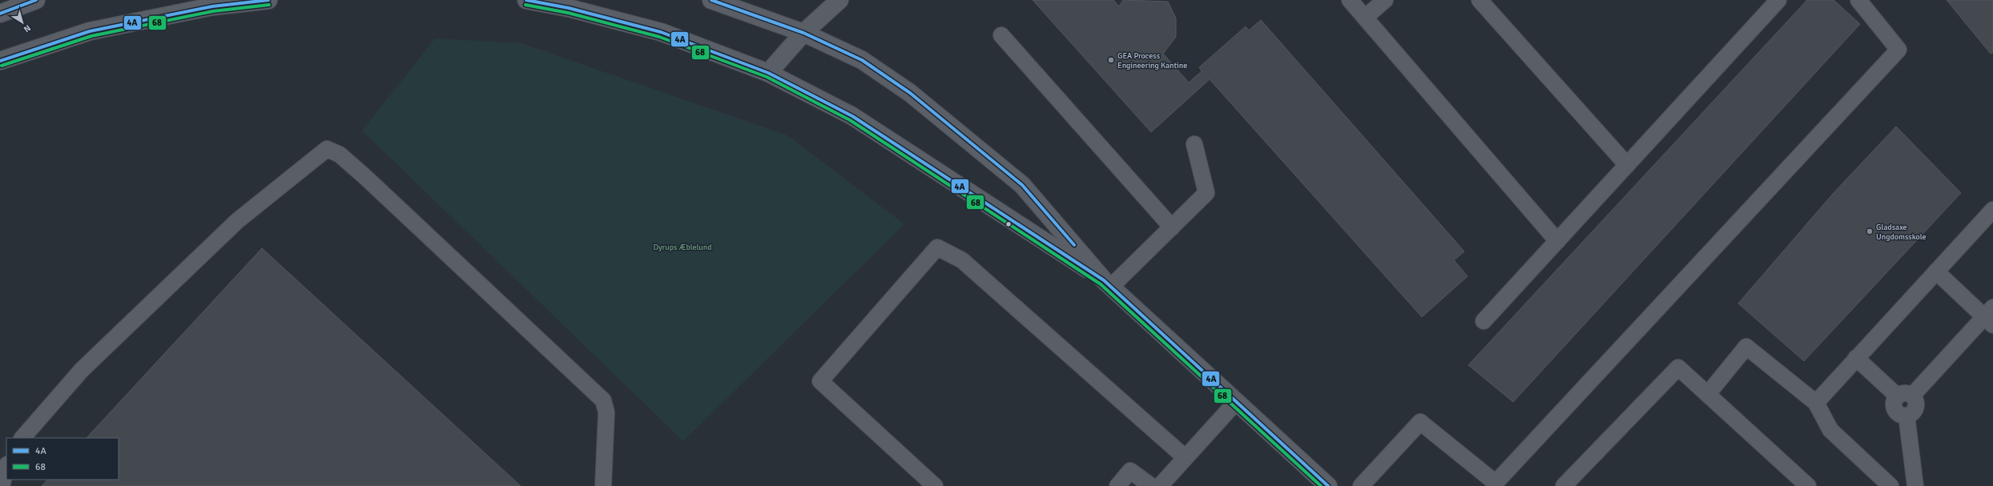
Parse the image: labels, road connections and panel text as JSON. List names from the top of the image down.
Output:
{
  "parks": ["Dyrups Æblelund"],
  "places": ["GEA Process Engineering Kantine", "Gladsaxe Ungdomsskole"],
  "lines": ["transit line 4A", "transit line 68"],
  "legend": ["4A", "68"],
  "north": "bottom right"
}
